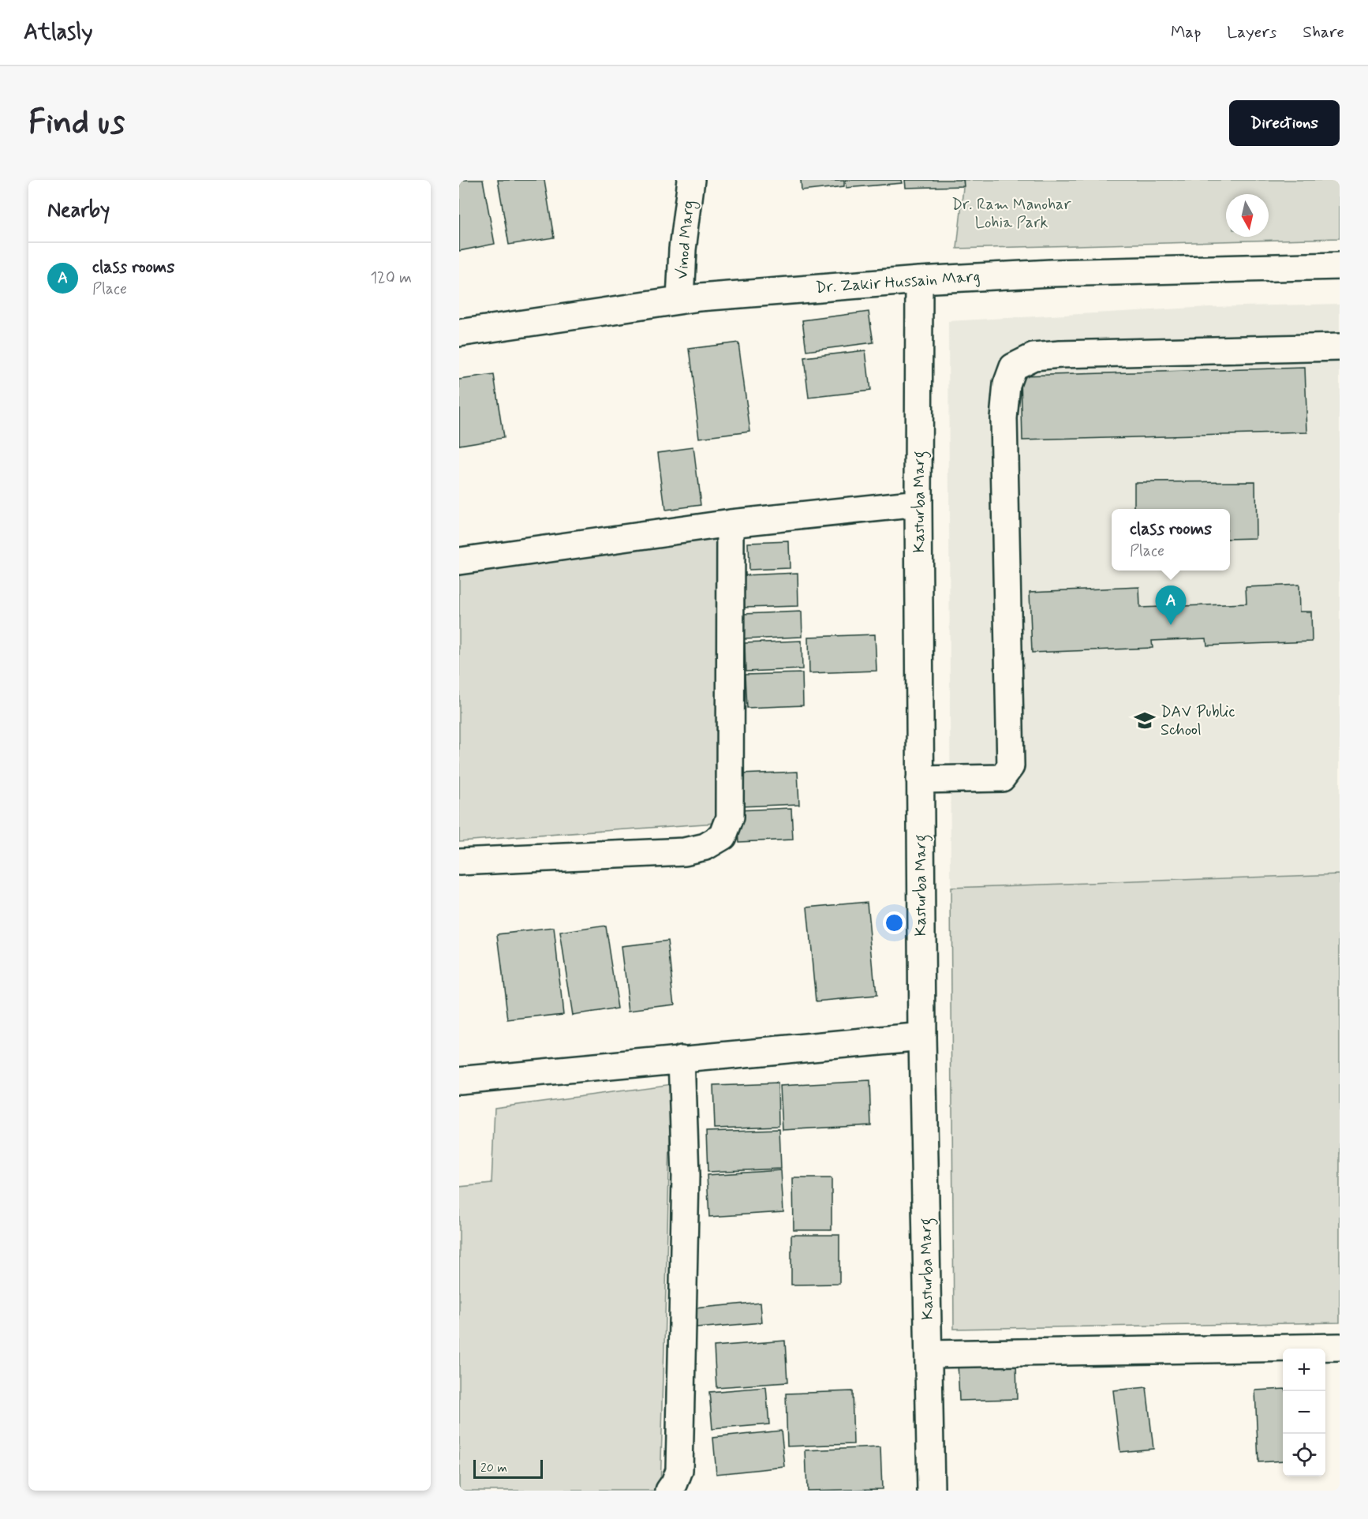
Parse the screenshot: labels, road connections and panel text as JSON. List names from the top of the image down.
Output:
{
  "streets": {
    "street": ["Vinod Marg", "Dr. Zakir Hussain Marg", "Kasturba Marg"]
  },
  "crossings": [
    ["Vinod Marg", "Dr. Zakir Hussain Marg"],
    ["Dr. Zakir Hussain Marg", "Kasturba Marg"]
  ],
  "parks": ["Dr. Ram Manohar Lohia Park"],
  "places": {
    "school or university": ["DAV Public School"]
  },
  "scale_bar": "20 m",
  "north": "bottom",
  "page": {
    "header": "Atlasly",
    "nav": ["Map", "Layers", "Share"],
    "buttons": "Directions",
    "title": "Find us",
    "heading": "Nearby",
    "list": [
      {
        "mark": "A",
        "name": "class rooms",
        "note": "Place",
        "value": "120 m"
      }
    ],
    "popup": ["class rooms", "Place"],
    "pins": "A",
    "map_buttons": ["+", "−"],
    "scale": "20 m"
  }
}
